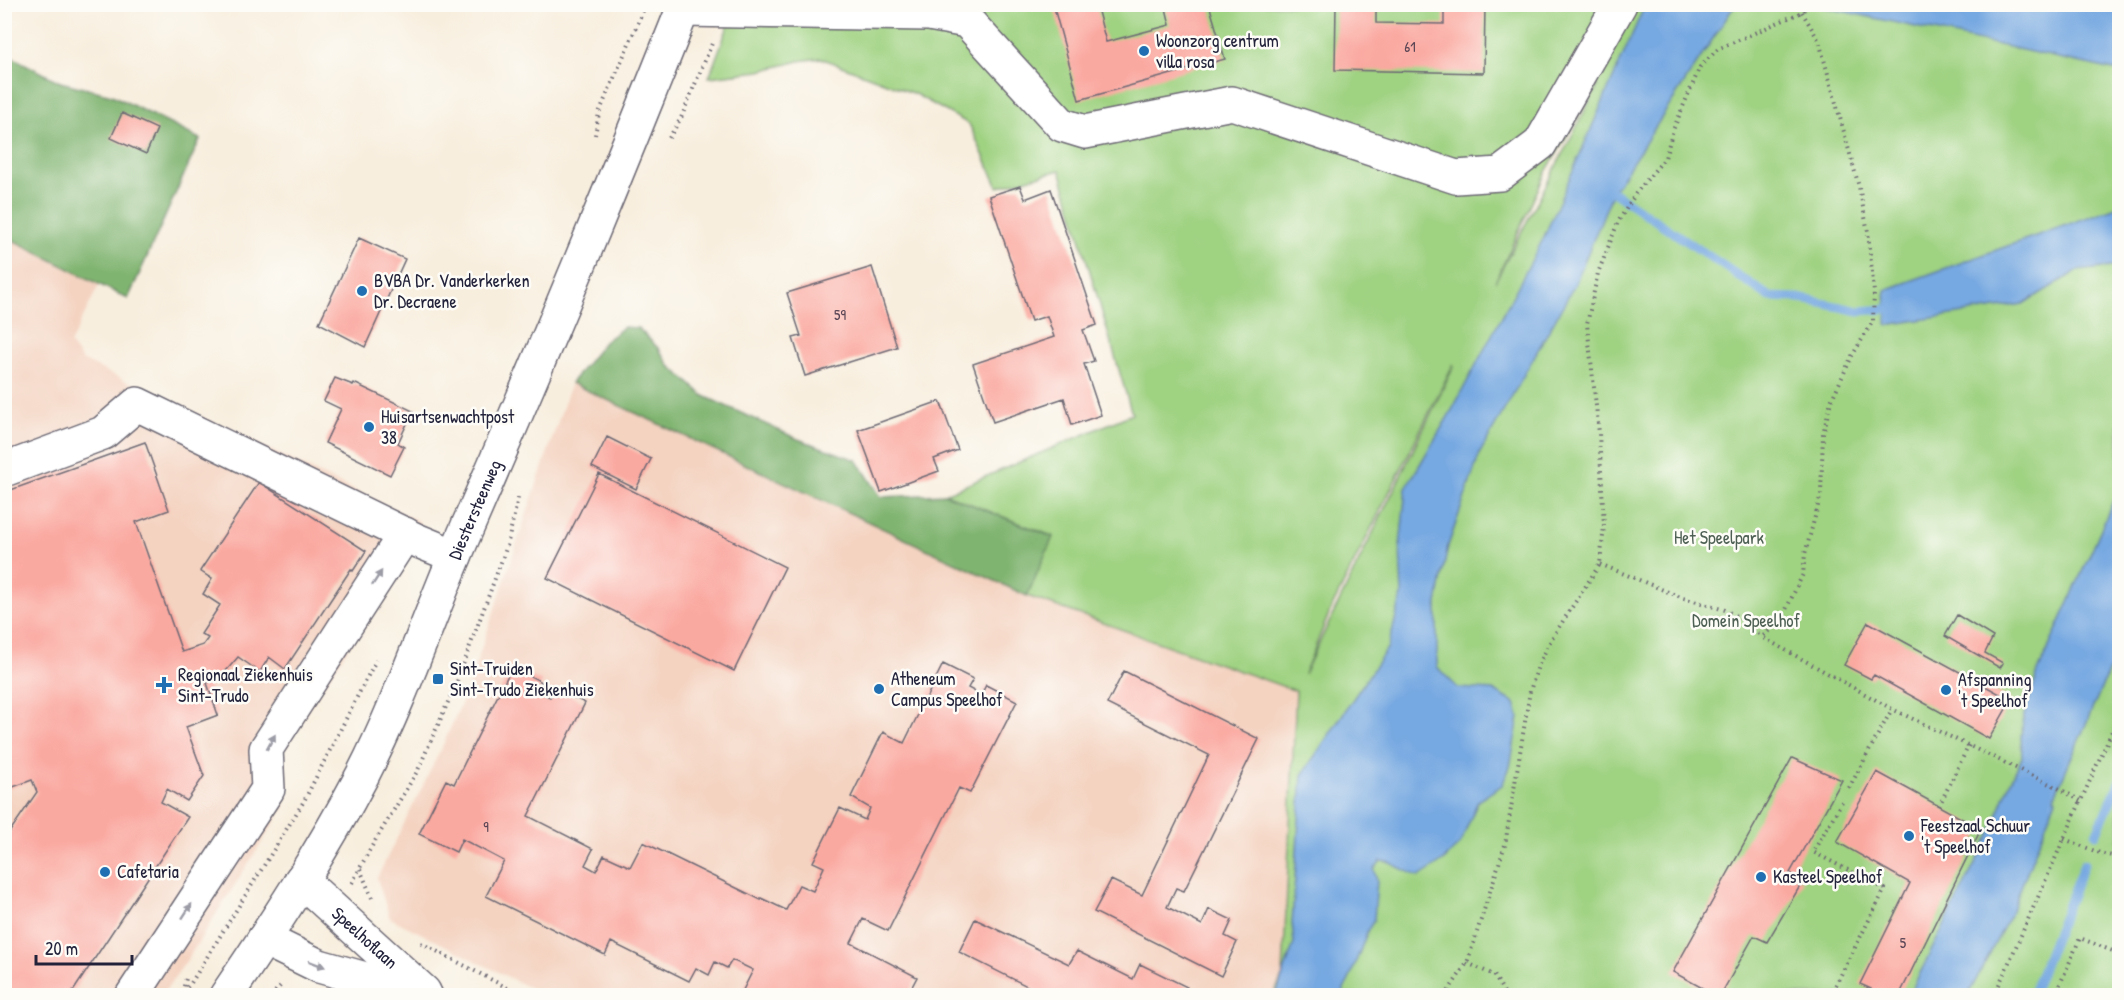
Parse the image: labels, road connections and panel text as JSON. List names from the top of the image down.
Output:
{
  "streets": {
    "main road": ["Diestersteenweg", "Speelhoflaan"]
  },
  "crossings": [
    ["Diestersteenweg", "Speelhoflaan"]
  ],
  "parks": ["Het Speelpark", "Domein Speelhof"],
  "places": {
    "other": [
      "Woonzorg centrum villa rosa",
      "BVBA Dr. Vanderkerken Dr. Decraene",
      "Huisartsenwachtpost 38",
      "Atheneum Campus Speelhof",
      "Afspanning 't Speelhof",
      "Feestzaal Schuur 't Speelhof",
      "Cafetaria",
      "Kasteel Speelhof"
    ],
    "transit": ["Sint-Truiden Sint-Trudo Ziekenhuis"],
    "health": ["Regionaal Ziekenhuis Sint-Trudo"]
  },
  "house_numbers": [
    "61",
    "59",
    "9",
    "5"
  ],
  "scale_bar": "20 m"
}
